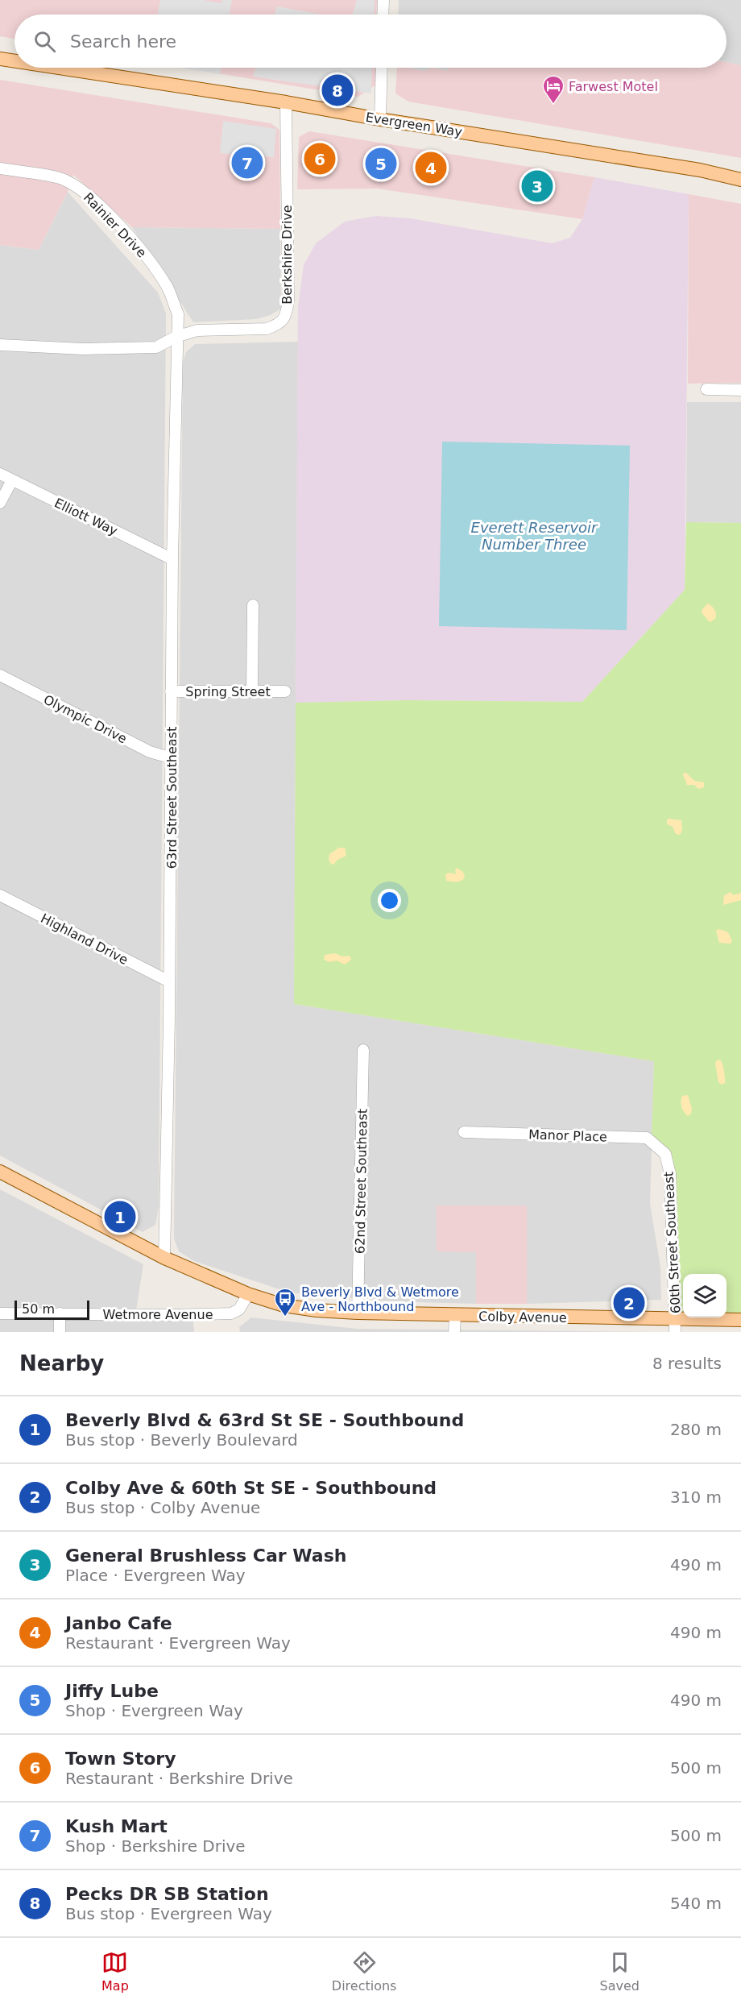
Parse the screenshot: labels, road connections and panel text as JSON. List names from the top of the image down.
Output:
{
  "streets": {
    "main road": ["Evergreen Way", "Colby Avenue"],
    "street": [
      "Rainier Drive",
      "Berkshire Drive",
      "Elliott Way",
      "Spring Street",
      "Olympic Drive",
      "63rd Street Southeast",
      "Highland Drive",
      "Manor Place",
      "62nd Street Southeast",
      "60th Street Southeast",
      "Wetmore Avenue"
    ]
  },
  "crossings": [
    ["Evergreen Way", "Berkshire Drive"],
    ["Rainier Drive", "Berkshire Drive"],
    ["Rainier Drive", "63rd Street Southeast"],
    ["Berkshire Drive", "63rd Street Southeast"],
    ["Elliott Way", "63rd Street Southeast"],
    ["Spring Street", "63rd Street Southeast"],
    ["Olympic Drive", "63rd Street Southeast"],
    ["63rd Street Southeast", "Highland Drive"],
    ["63rd Street Southeast", "Colby Avenue"],
    ["Manor Place", "60th Street Southeast"],
    ["62nd Street Southeast", "Colby Avenue"],
    ["60th Street Southeast", "Colby Avenue"],
    ["Wetmore Avenue", "Colby Avenue"]
  ],
  "water": ["Everett Reservoir Number Three"],
  "places": {
    "hotel": ["Farwest Motel"],
    "bus stop": ["Beverly Blvd & Wetmore Ave - Northbound"]
  },
  "scale_bar": "50 m",
  "page": {
    "search": "Search here",
    "pins": [
      "8",
      "6",
      "7",
      "5",
      "4",
      "3",
      "1",
      "2"
    ],
    "scale": "50 m",
    "heading": ["Nearby", "8 results"],
    "list": [
      {
        "mark": "1",
        "name": "Beverly Blvd & 63rd St SE - Southbound",
        "note": "Bus stop · Beverly Boulevard",
        "value": "280 m"
      },
      {
        "mark": "2",
        "name": "Colby Ave & 60th St SE - Southbound",
        "note": "Bus stop · Colby Avenue",
        "value": "310 m"
      },
      {
        "mark": "3",
        "name": "General Brushless Car Wash",
        "note": "Place · Evergreen Way",
        "value": "490 m"
      },
      {
        "mark": "4",
        "name": "Janbo Cafe",
        "note": "Restaurant · Evergreen Way",
        "value": "490 m"
      },
      {
        "mark": "5",
        "name": "Jiffy Lube",
        "note": "Shop · Evergreen Way",
        "value": "490 m"
      },
      {
        "mark": "6",
        "name": "Town Story",
        "note": "Restaurant · Berkshire Drive",
        "value": "500 m"
      },
      {
        "mark": "7",
        "name": "Kush Mart",
        "note": "Shop · Berkshire Drive",
        "value": "500 m"
      },
      {
        "mark": "8",
        "name": "Pecks DR SB Station",
        "note": "Bus stop · Evergreen Way",
        "value": "540 m"
      }
    ],
    "nav": ["Map", "Directions", "Saved"]
  }
}
